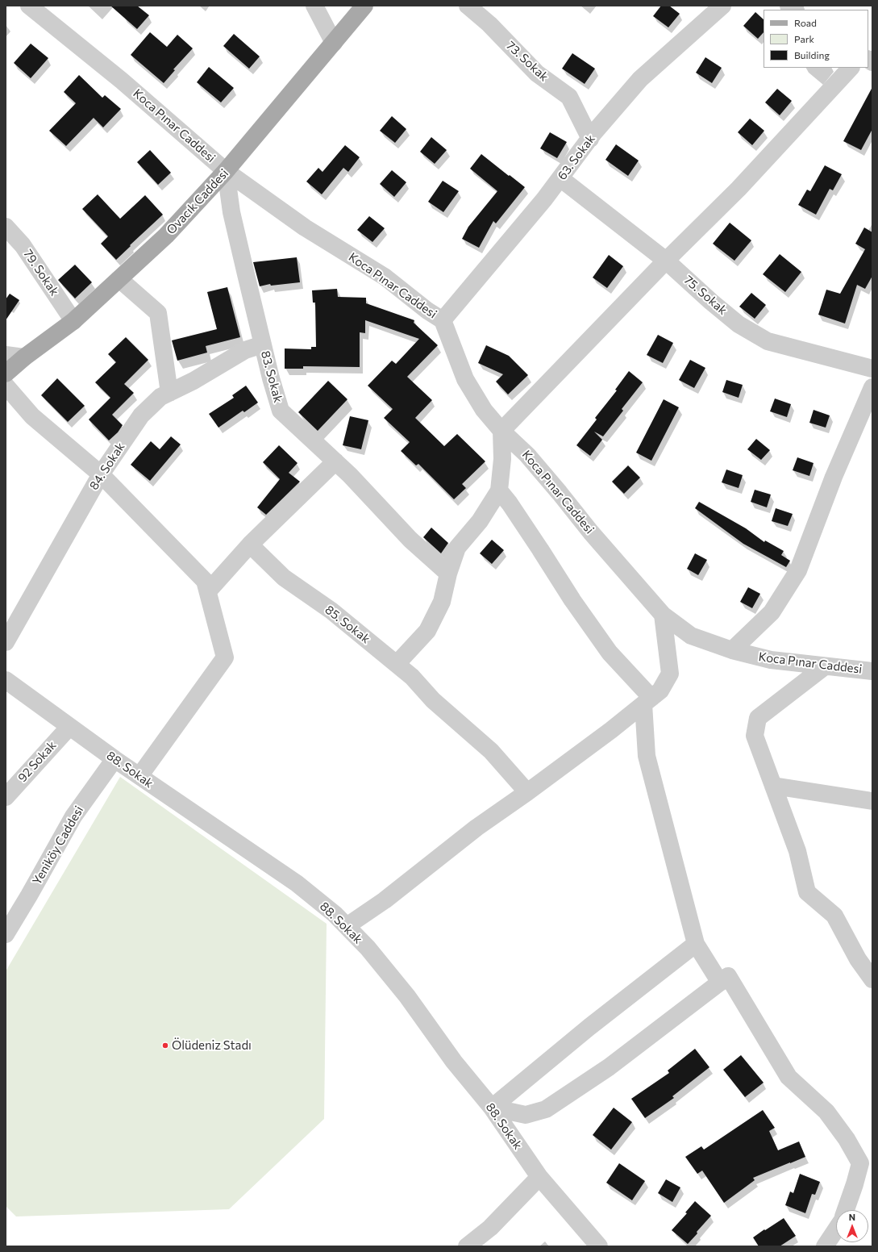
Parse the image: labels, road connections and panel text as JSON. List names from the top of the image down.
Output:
{
  "streets": {
    "main road": ["Ovacık Caddesi"],
    "street": [
      "73. Sokak",
      "Koca Pınar Caddesi",
      "63. Sokak",
      "79. Sokak",
      "75. Sokak",
      "83. Sokak",
      "84. Sokak",
      "85. Sokak",
      "92 Sokak",
      "88. Sokak",
      "Yeniköy Caddesi"
    ]
  },
  "crossings": [
    ["73. Sokak", "63. Sokak"],
    ["Koca Pınar Caddesi", "63. Sokak"],
    ["Koca Pınar Caddesi", "Ovacık Caddesi"],
    ["Koca Pınar Caddesi", "83. Sokak"],
    ["63. Sokak", "75. Sokak"],
    ["Ovacık Caddesi", "79. Sokak"],
    ["Ovacık Caddesi", "83. Sokak"],
    ["83. Sokak", "84. Sokak"],
    ["92 Sokak", "88. Sokak"],
    ["88. Sokak", "Yeniköy Caddesi"]
  ],
  "places": ["Ölüdeniz Stadı"],
  "legend": ["Road", "Park", "Building"],
  "north": "top"
}
